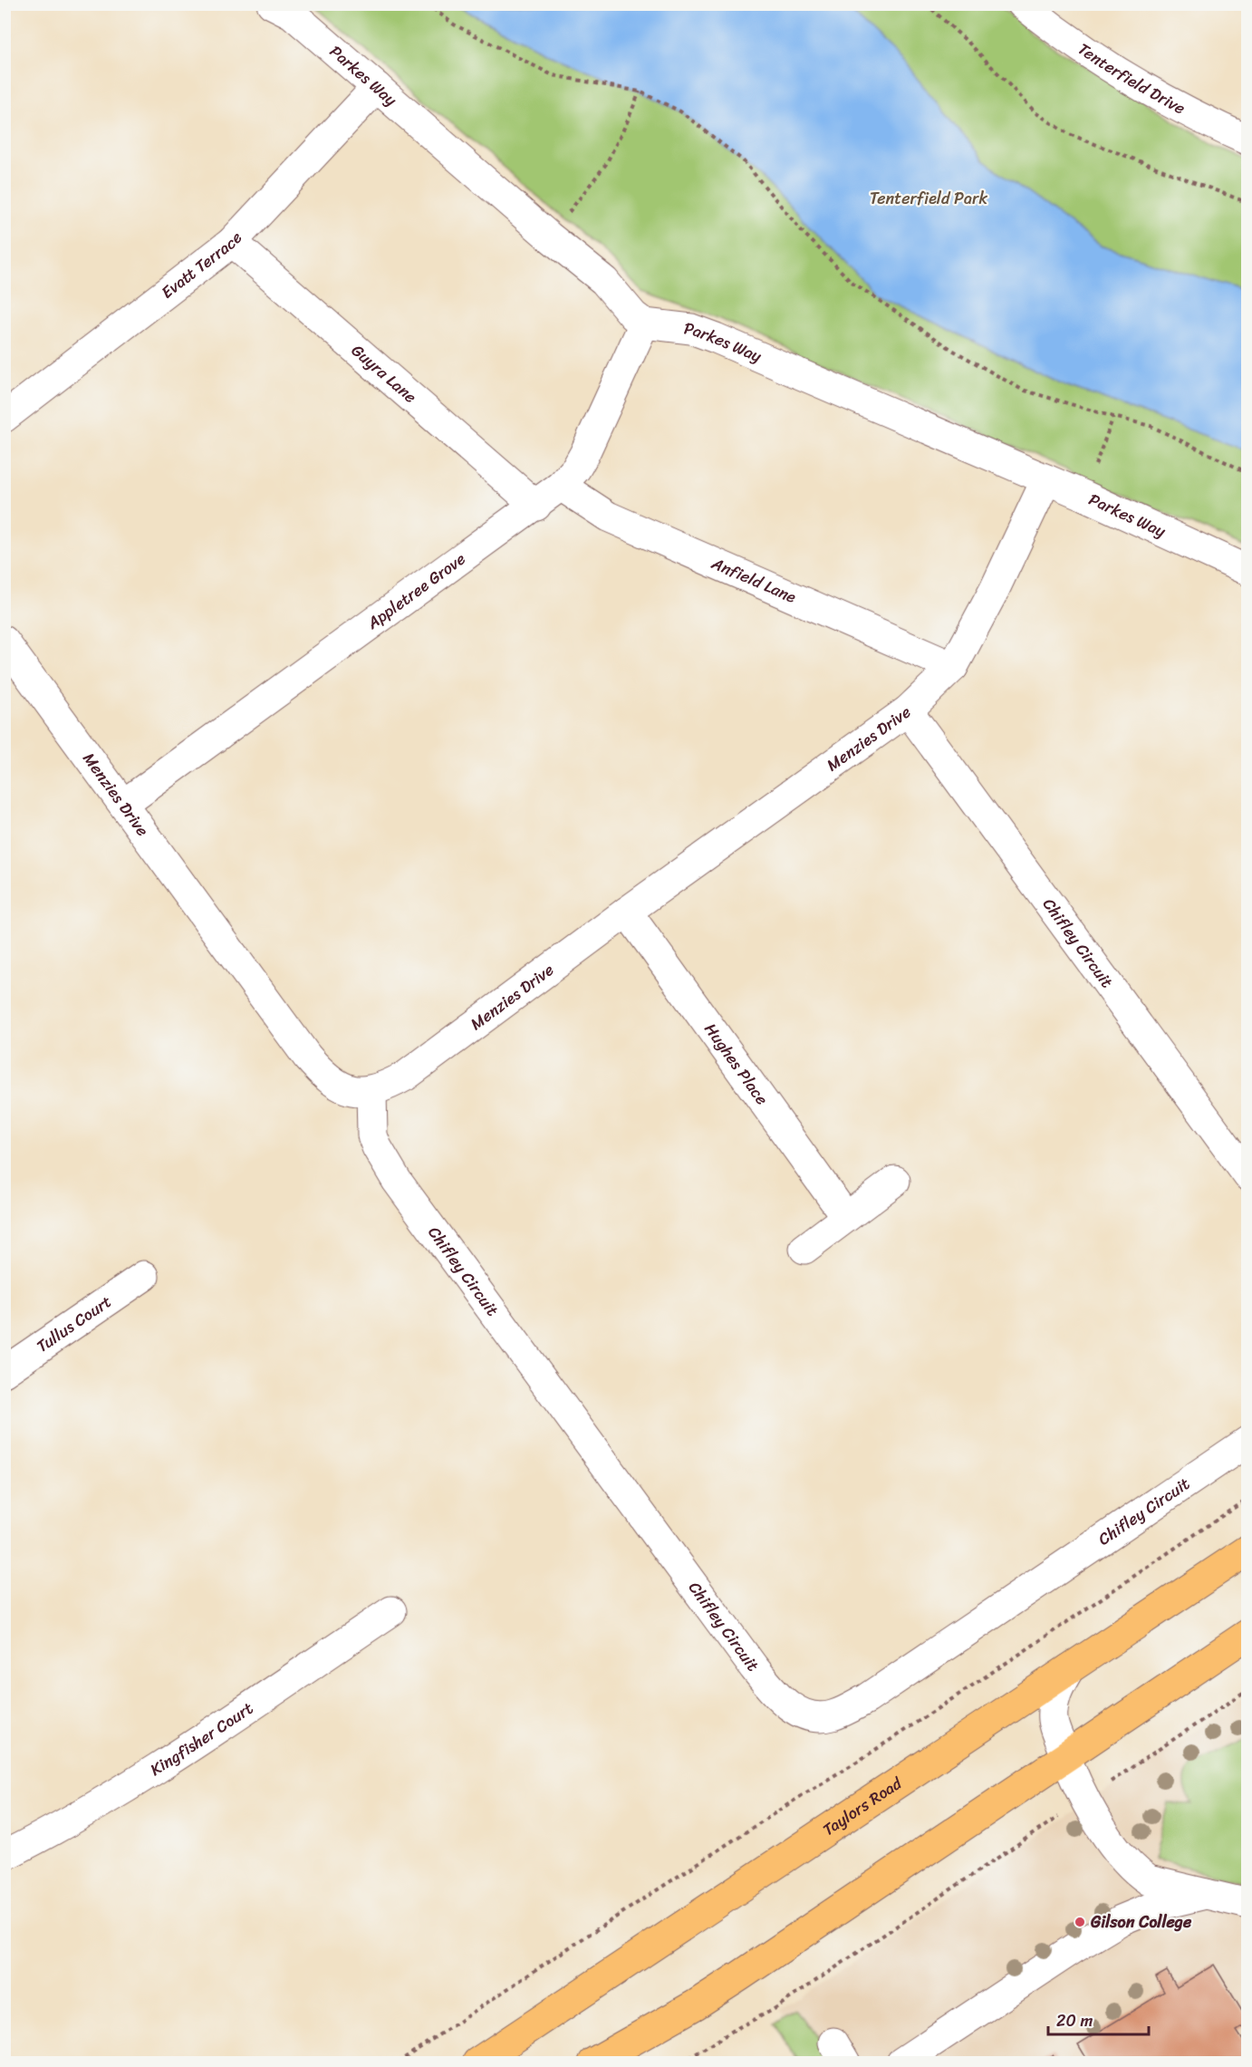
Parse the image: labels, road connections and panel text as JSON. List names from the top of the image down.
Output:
{
  "streets": {
    "main road": ["Taylors Road"],
    "street": [
      "Parkes Way",
      "Tenterfield Drive",
      "Evatt Terrace",
      "Guyra Lane",
      "Anfield Lane",
      "Appletree Grove",
      "Menzies Drive",
      "Chifley Circuit",
      "Hughes Place",
      "Tullus Court",
      "Kingfisher Court"
    ]
  },
  "crossings": [
    ["Parkes Way", "Evatt Terrace"],
    ["Parkes Way", "Appletree Grove"],
    ["Parkes Way", "Menzies Drive"],
    ["Evatt Terrace", "Guyra Lane"],
    ["Guyra Lane", "Appletree Grove"],
    ["Anfield Lane", "Appletree Grove"],
    ["Anfield Lane", "Menzies Drive"],
    ["Appletree Grove", "Menzies Drive"],
    ["Menzies Drive", "Chifley Circuit"],
    ["Menzies Drive", "Hughes Place"]
  ],
  "parks": ["Tenterfield Park"],
  "places": ["Gilson College"],
  "scale_bar": "20 m"
}
